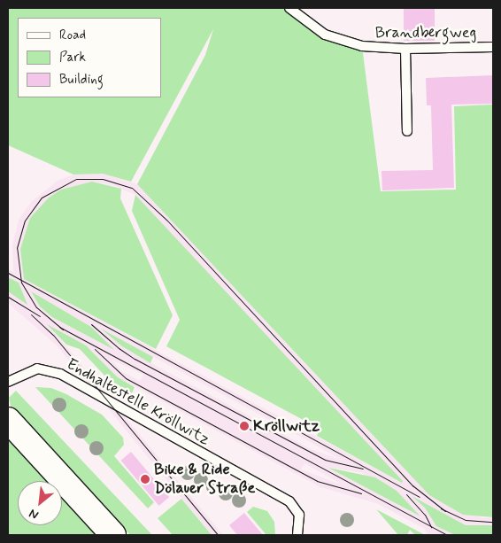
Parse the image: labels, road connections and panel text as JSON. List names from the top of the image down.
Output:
{
  "streets": {
    "lane": ["Brandbergweg", "Endhaltestelle Kröllwitz"]
  },
  "places": ["Kröllwitz", "Bike & Ride Dölauer Straße"],
  "legend": ["Road", "Park", "Building"],
  "north": "bottom left"
}
